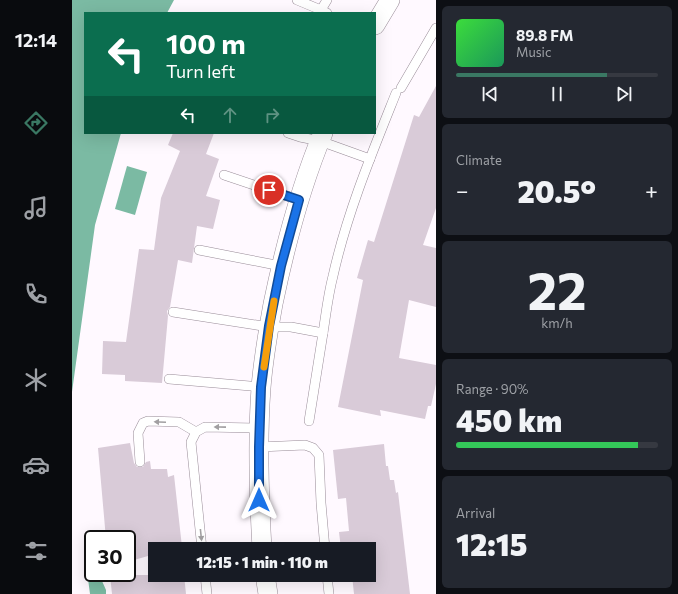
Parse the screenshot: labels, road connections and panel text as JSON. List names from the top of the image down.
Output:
{
  "page": {
    "tabs": "12:14",
    "turn": ["100 m", "Turn left"],
    "song": ["89.8 FM", "Music"],
    "tile": [
      "Climate",
      ["22", "km/h"],
      ["Range · 90%", "450 km"],
      ["Arrival", "12:15"]
    ],
    "heat": ["−", "20.5°", "+"],
    "limit": "30",
    "trip": "12:15 · 1 min · 110 m"
  }
}
